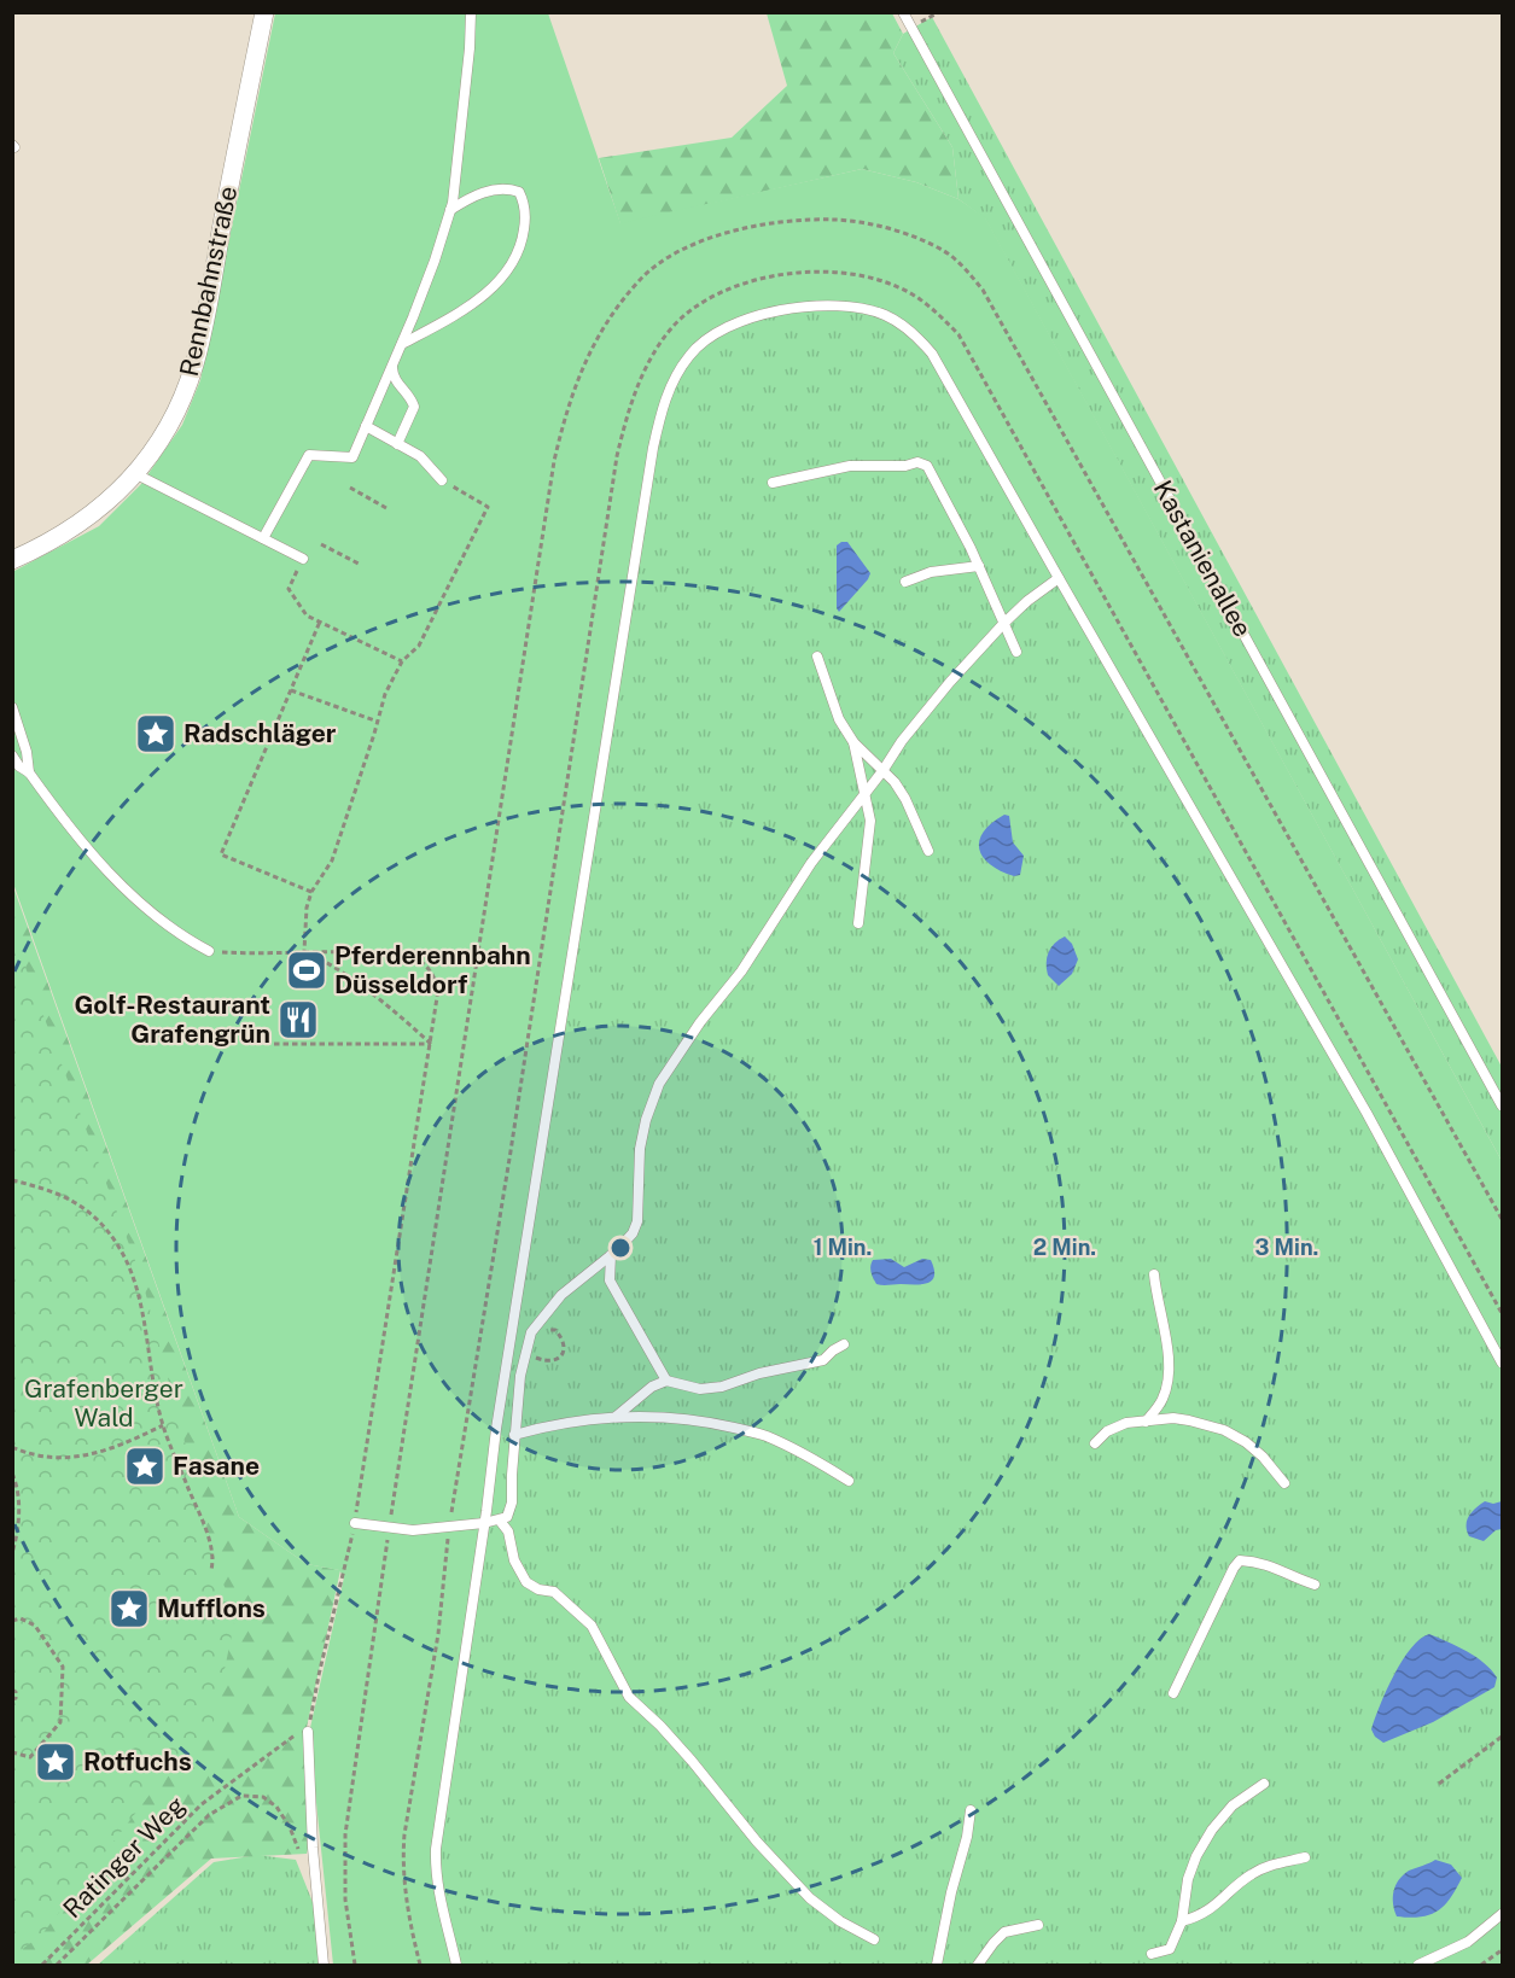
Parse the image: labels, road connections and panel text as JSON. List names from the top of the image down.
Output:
{
  "streets": {
    "street": ["Rennbahnstraße"],
    "lane": ["Kastanienallee"],
    "path": ["Ratinger Weg"]
  },
  "parks": ["Grafenberger Wald"],
  "places": {
    "place": [
      "Radschläger",
      "Fasane",
      "Mufflons",
      "Rotfuchs"
    ],
    "sports": ["Pferderennbahn Düsseldorf"],
    "restaurant": ["Golf-Restaurant Grafengrün"]
  },
  "rings": ["1 Min.", "2 Min.", "3 Min."]
}
